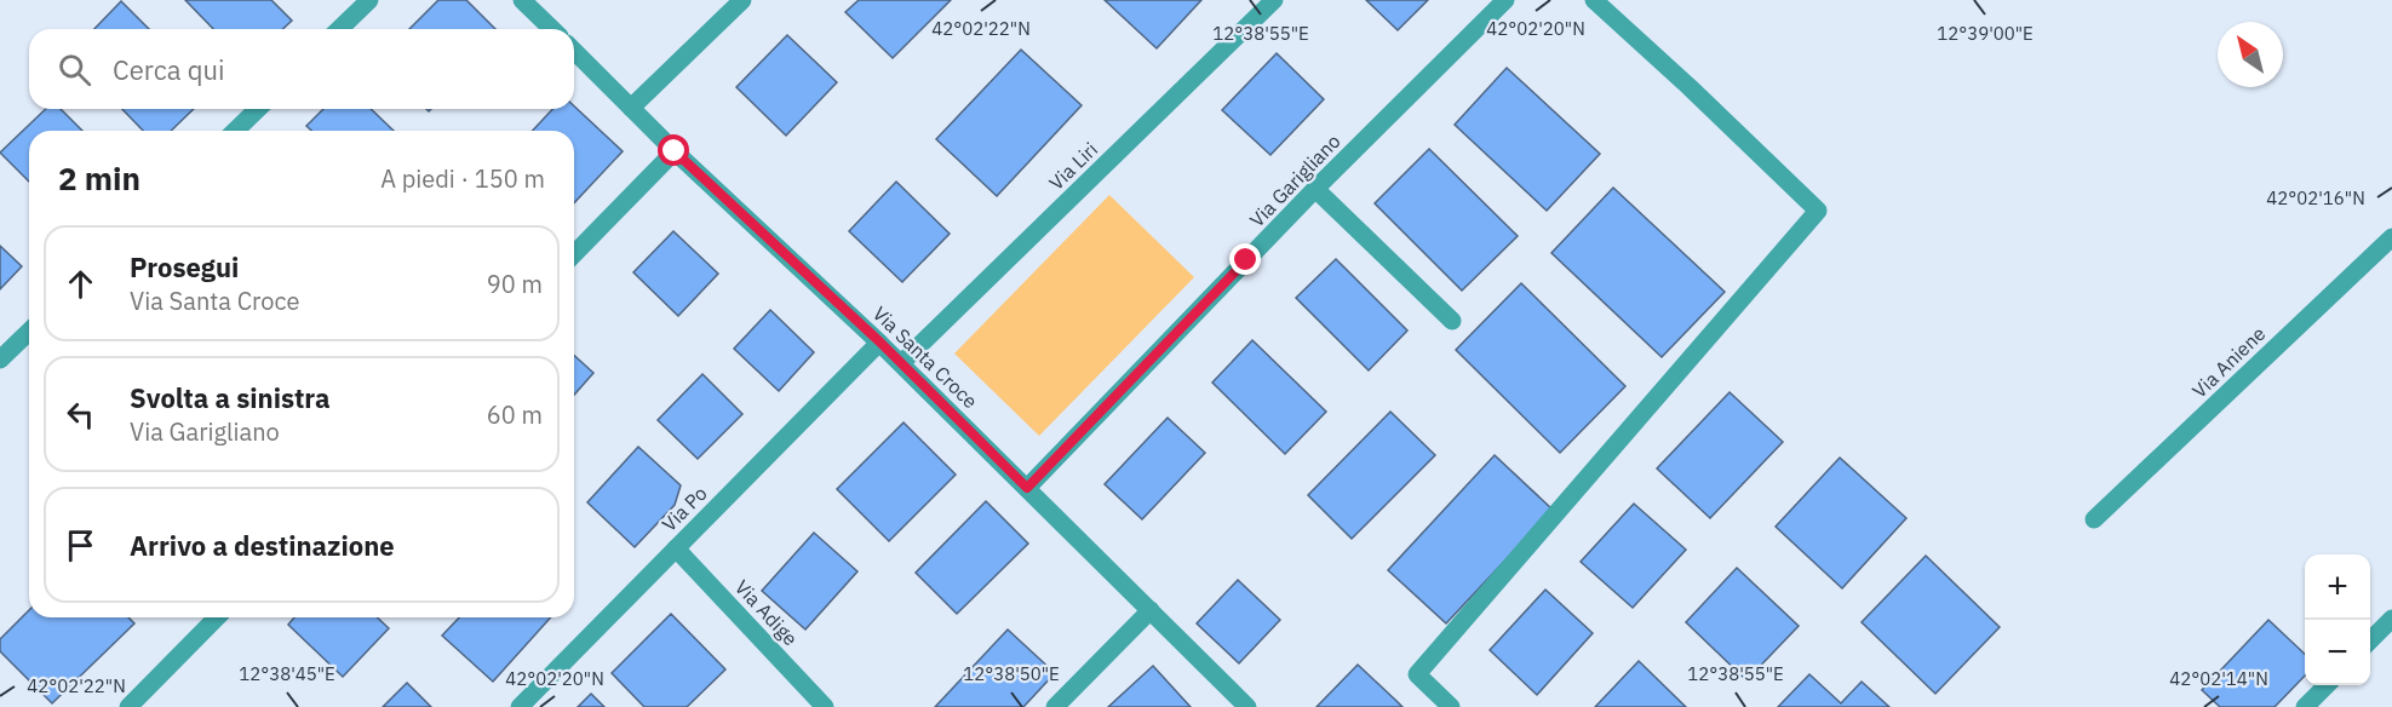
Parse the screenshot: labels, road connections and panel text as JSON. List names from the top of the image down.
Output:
{
  "streets": {
    "street": [
      "Via Liri",
      "Via Garigliano",
      "Via Santa Croce",
      "Via Aniene",
      "Via Po",
      "Via Adige"
    ]
  },
  "crossings": [
    ["Via Liri", "Via Santa Croce"],
    ["Via Garigliano", "Via Santa Croce"],
    ["Via Santa Croce", "Via Po"],
    ["Via Po", "Via Adige"]
  ],
  "north": "top left",
  "page": {
    "search": "Cerca qui",
    "heading": ["2 min", "A piedi · 150 m"],
    "list": [
      ["Prosegui", "Via Santa Croce", "90 m"],
      ["Svolta a sinistra", "Via Garigliano", "60 m"],
      "Arrivo a destinazione"
    ],
    "map_buttons": ["+", "−"]
  },
  "coordinates": [
    "42°02'22\"N",
    "42°02'20\"N",
    "12°38'55\"E",
    "12°39'00\"E",
    "42°02'16\"N",
    "12°38'45\"E",
    "12°38'50\"E",
    "42°02'14\"N"
  ]
}
